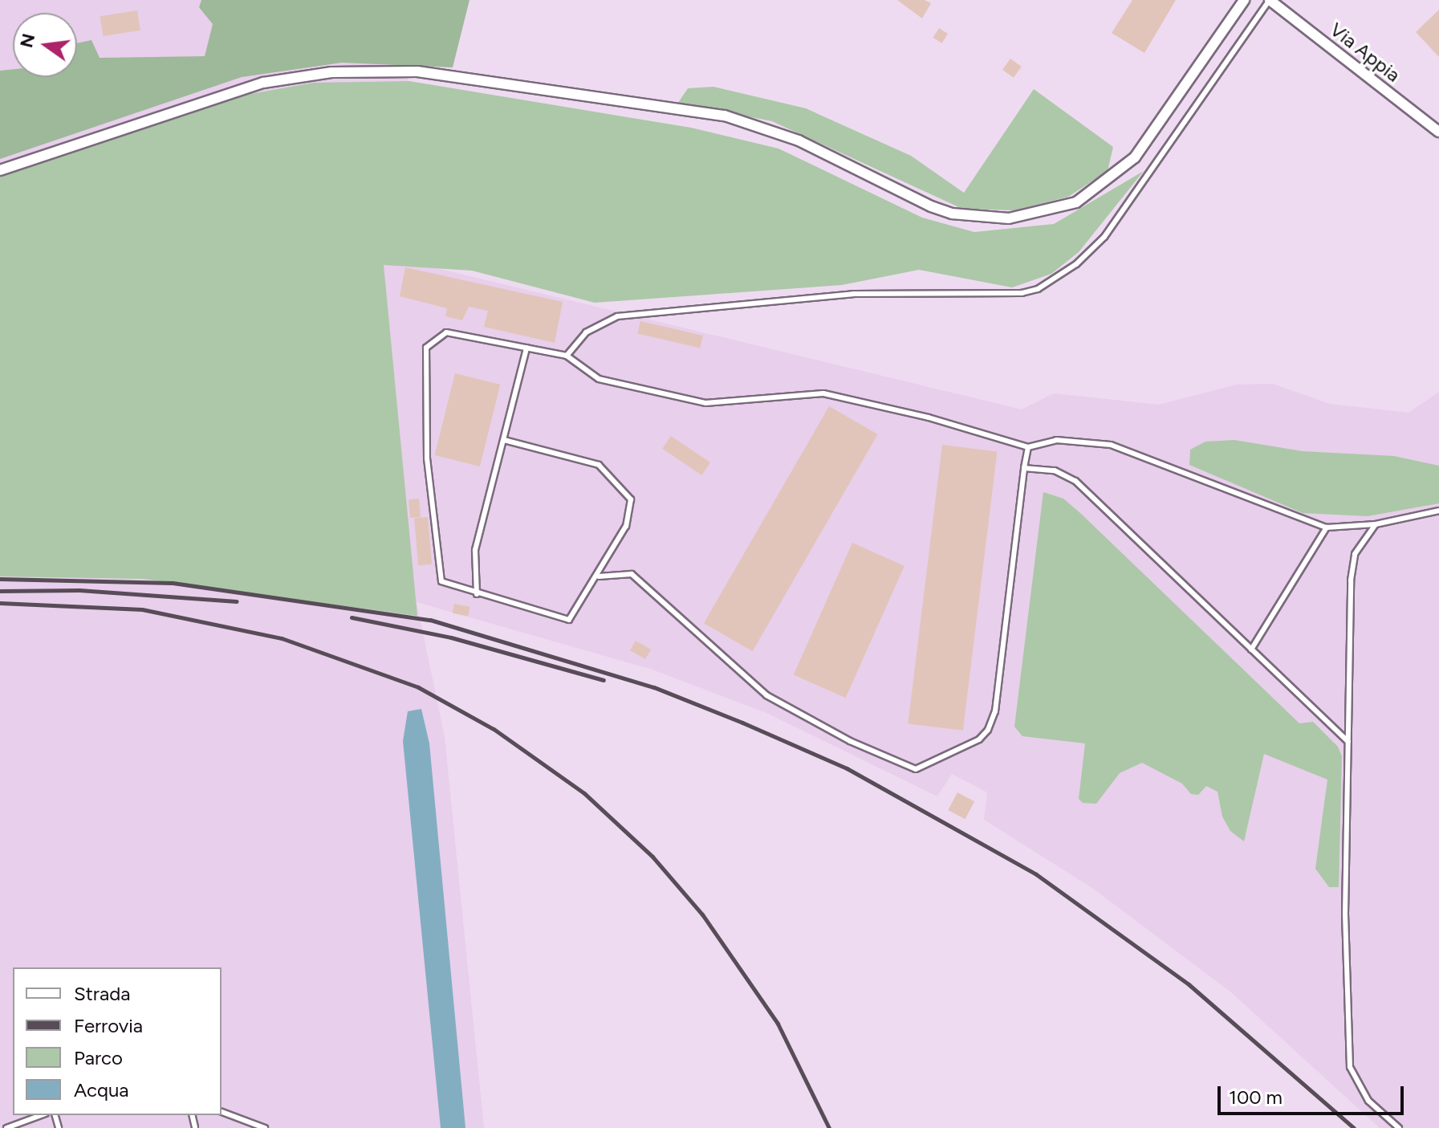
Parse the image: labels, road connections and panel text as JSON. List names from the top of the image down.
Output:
{
  "streets": {
    "street": ["Via Appia"]
  },
  "legend": [
    "Strada",
    "Ferrovia",
    "Parco",
    "Acqua"
  ],
  "scale_bar": "100 m",
  "north": "left"
}
